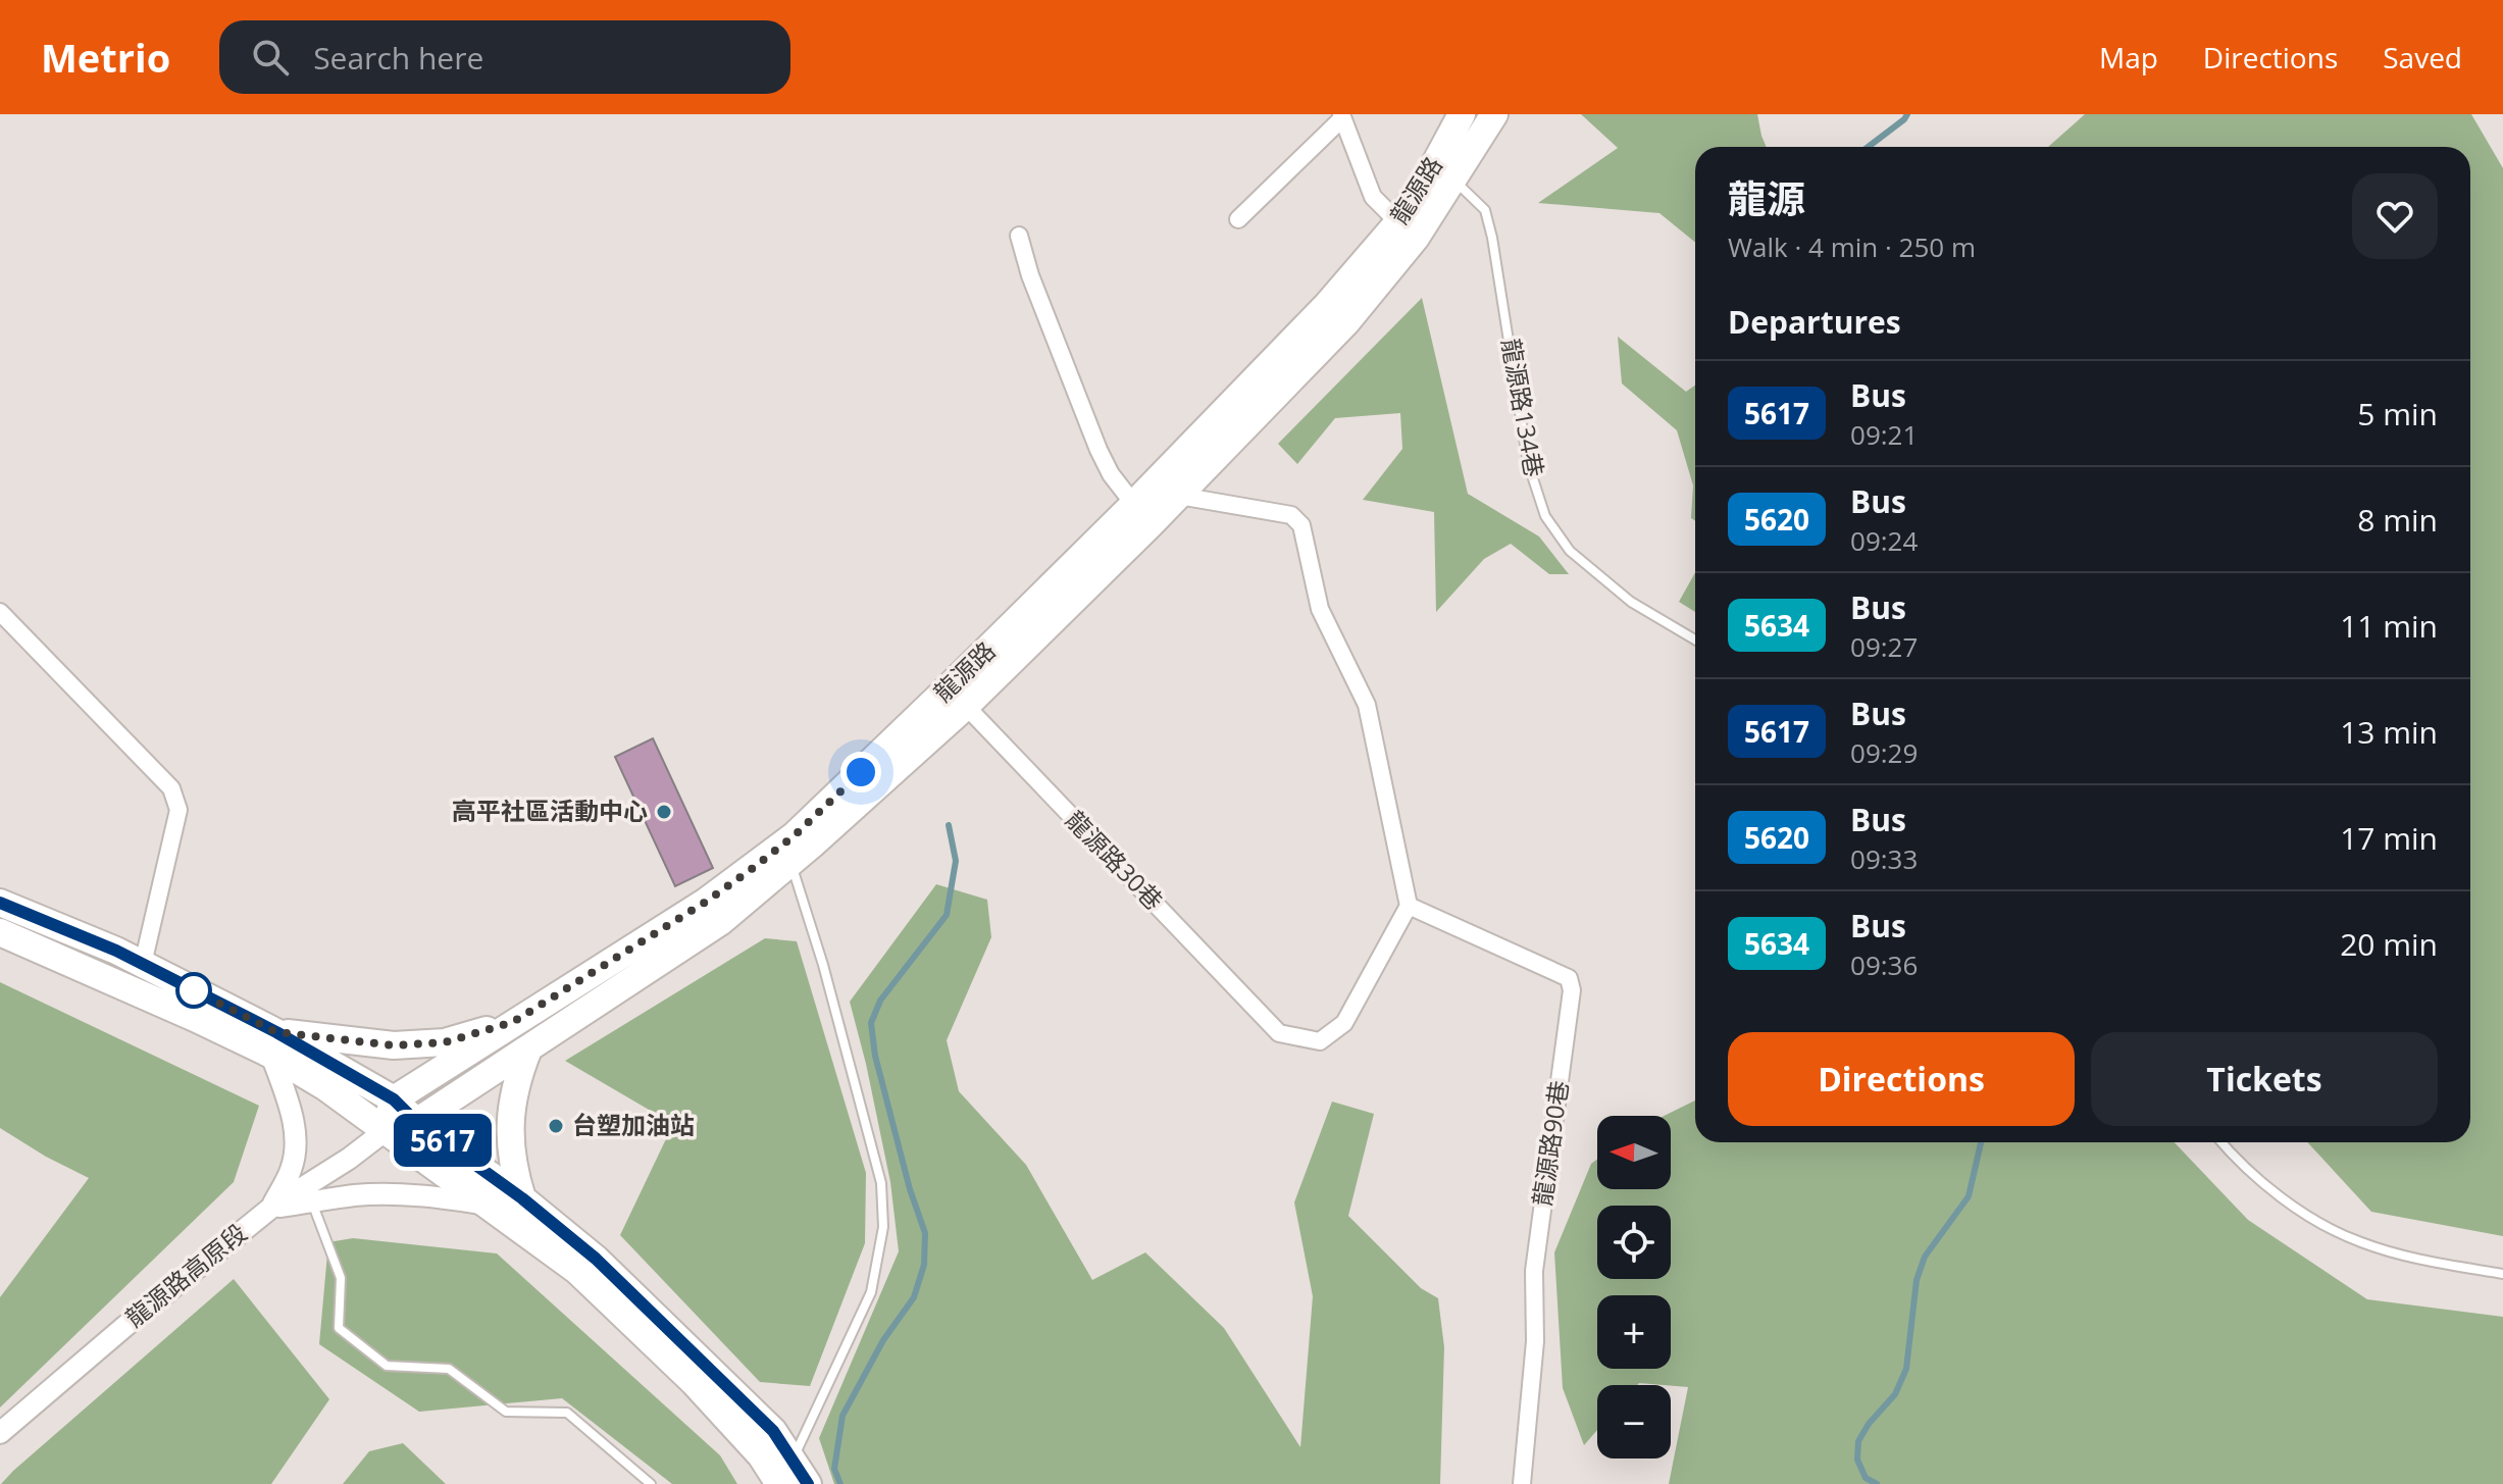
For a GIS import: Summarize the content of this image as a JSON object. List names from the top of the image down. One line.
{"streets":{"main road":["龍源路"],"street":["龍源路30巷","龍源路90巷","龍源路高原段"],"lane":["龍源路134巷"]},"crossings":[["龍源路","龍源路134巷"],["龍源路","龍源路30巷"],["龍源路30巷","龍源路90巷"]],"places":["高平社區活動中心","台塑加油站"],"lines":["bus line 5617"],"north":"left","page":{"header":"Metrio","search":"Search here","nav":["Map","Directions","Saved"],"on_map":"5617","heading":[["龍源","Walk · 4 min · 250 m"],"Departures"],"list":[{"mark":"5617","name":"Bus","note":"09:21","value":"5 min"},{"mark":"5620","name":"Bus","note":"09:24","value":"8 min"},{"mark":"5634","name":"Bus","note":"09:27","value":"11 min"},{"mark":"5617","name":"Bus","note":"09:29","value":"13 min"},{"mark":"5620","name":"Bus","note":"09:33","value":"17 min"},{"mark":"5634","name":"Bus","note":"09:36","value":"20 min"}],"buttons":["Directions","Tickets"],"map_buttons":["+","−"]}}
